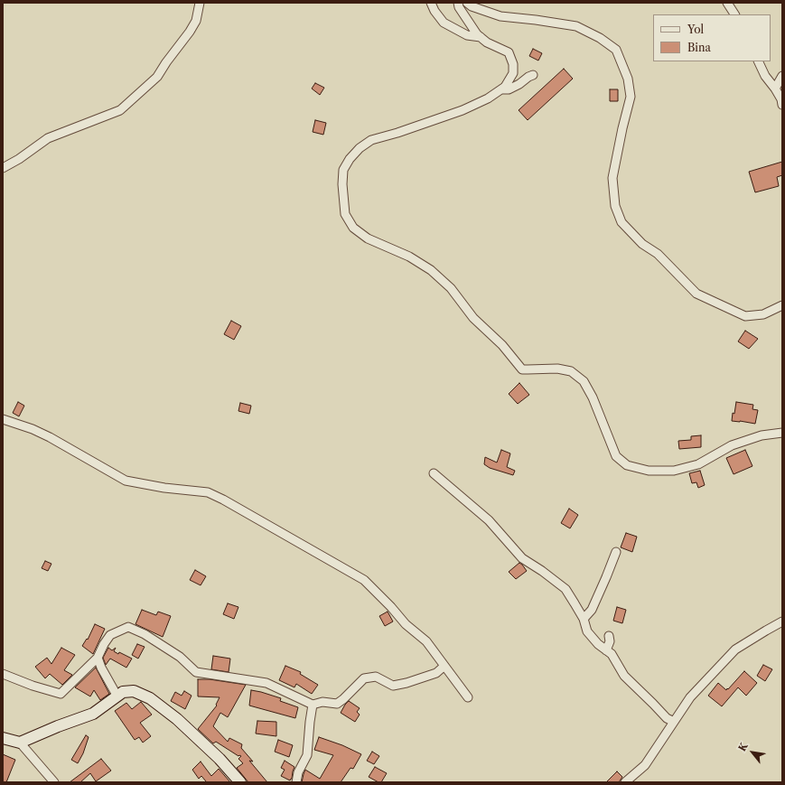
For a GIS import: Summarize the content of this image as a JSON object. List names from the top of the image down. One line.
{"legend":["Yol","Bina"],"north":"top left"}
